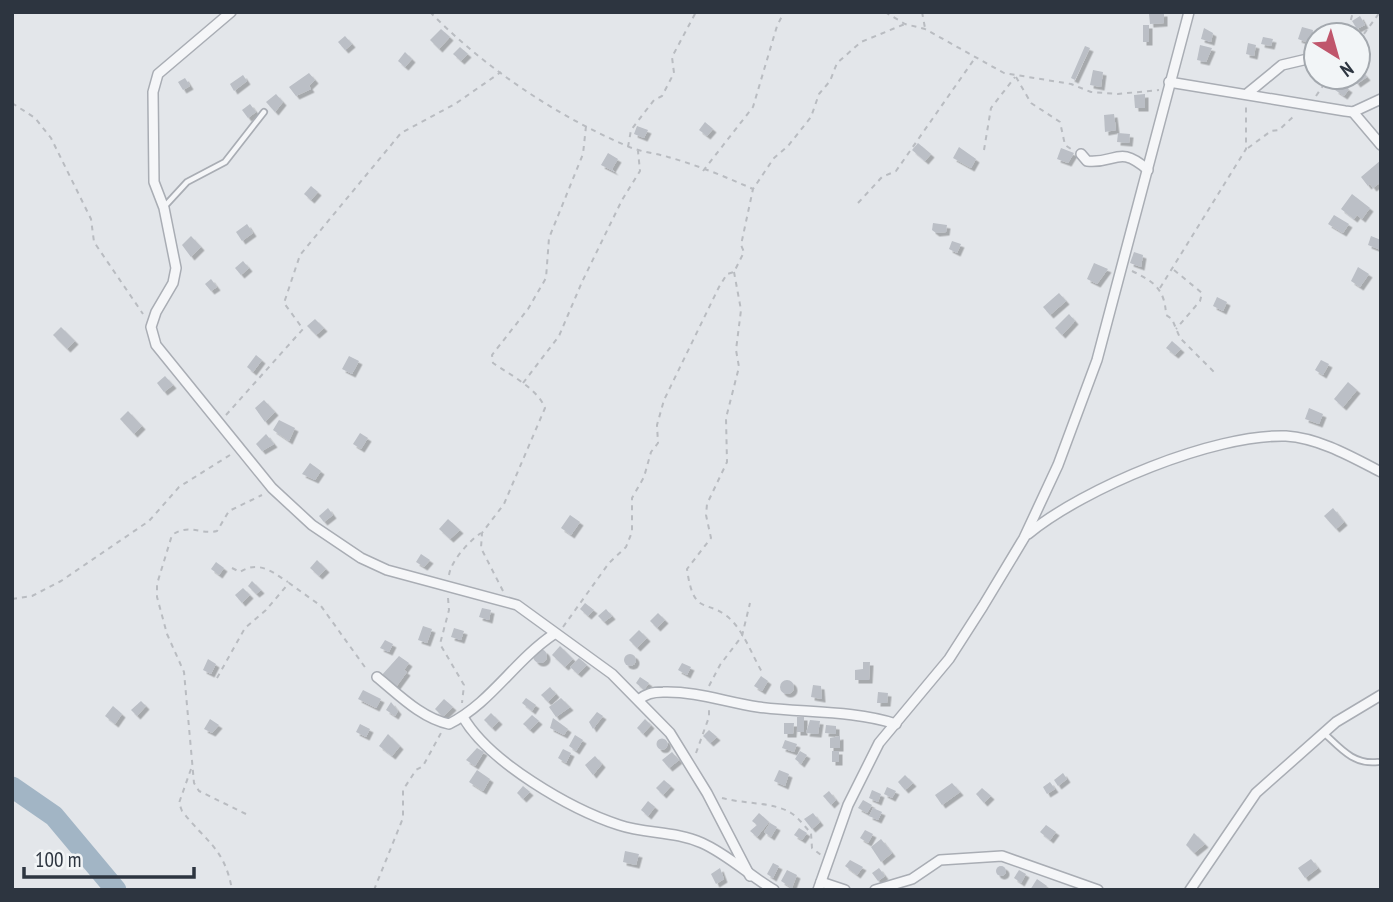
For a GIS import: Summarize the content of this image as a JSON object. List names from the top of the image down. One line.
{"scale_bar":"100 m","north":"bottom right"}
